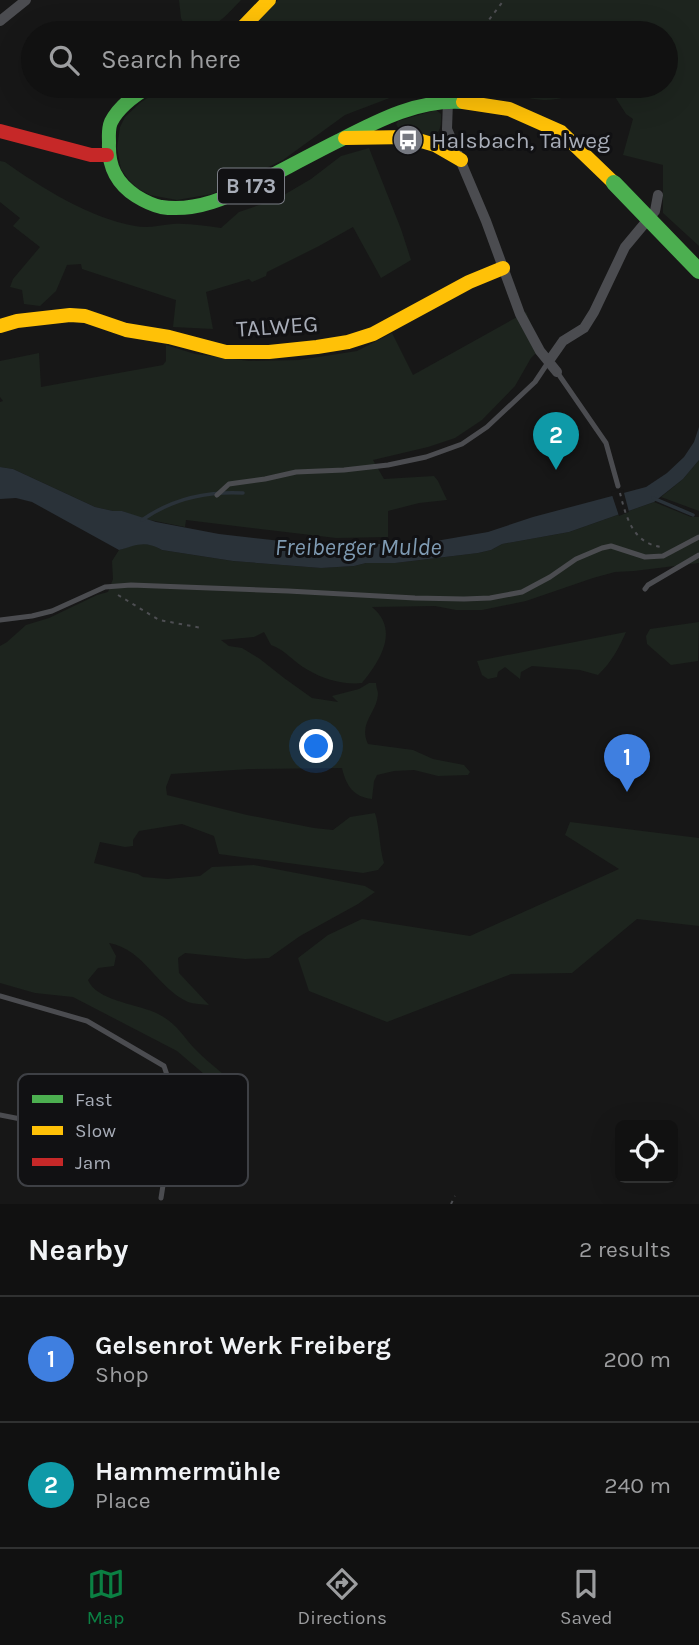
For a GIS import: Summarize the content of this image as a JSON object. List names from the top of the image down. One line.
{"streets":{"main road":["B 173","TALWEG"]},"water":["Freiberger Mulde"],"places":{"bus stop":["Halsbach, Talweg"]},"legend":["Fast","Slow","Jam"],"page":{"search":"Search here","pins":["2","1"],"heading":["Nearby","2 results"],"list":[{"mark":"1","name":"Gelsenrot Werk Freiberg","note":"Shop","value":"200 m"},{"mark":"2","name":"Hammermühle","note":"Place","value":"240 m"}],"nav":["Map","Directions","Saved"]}}
